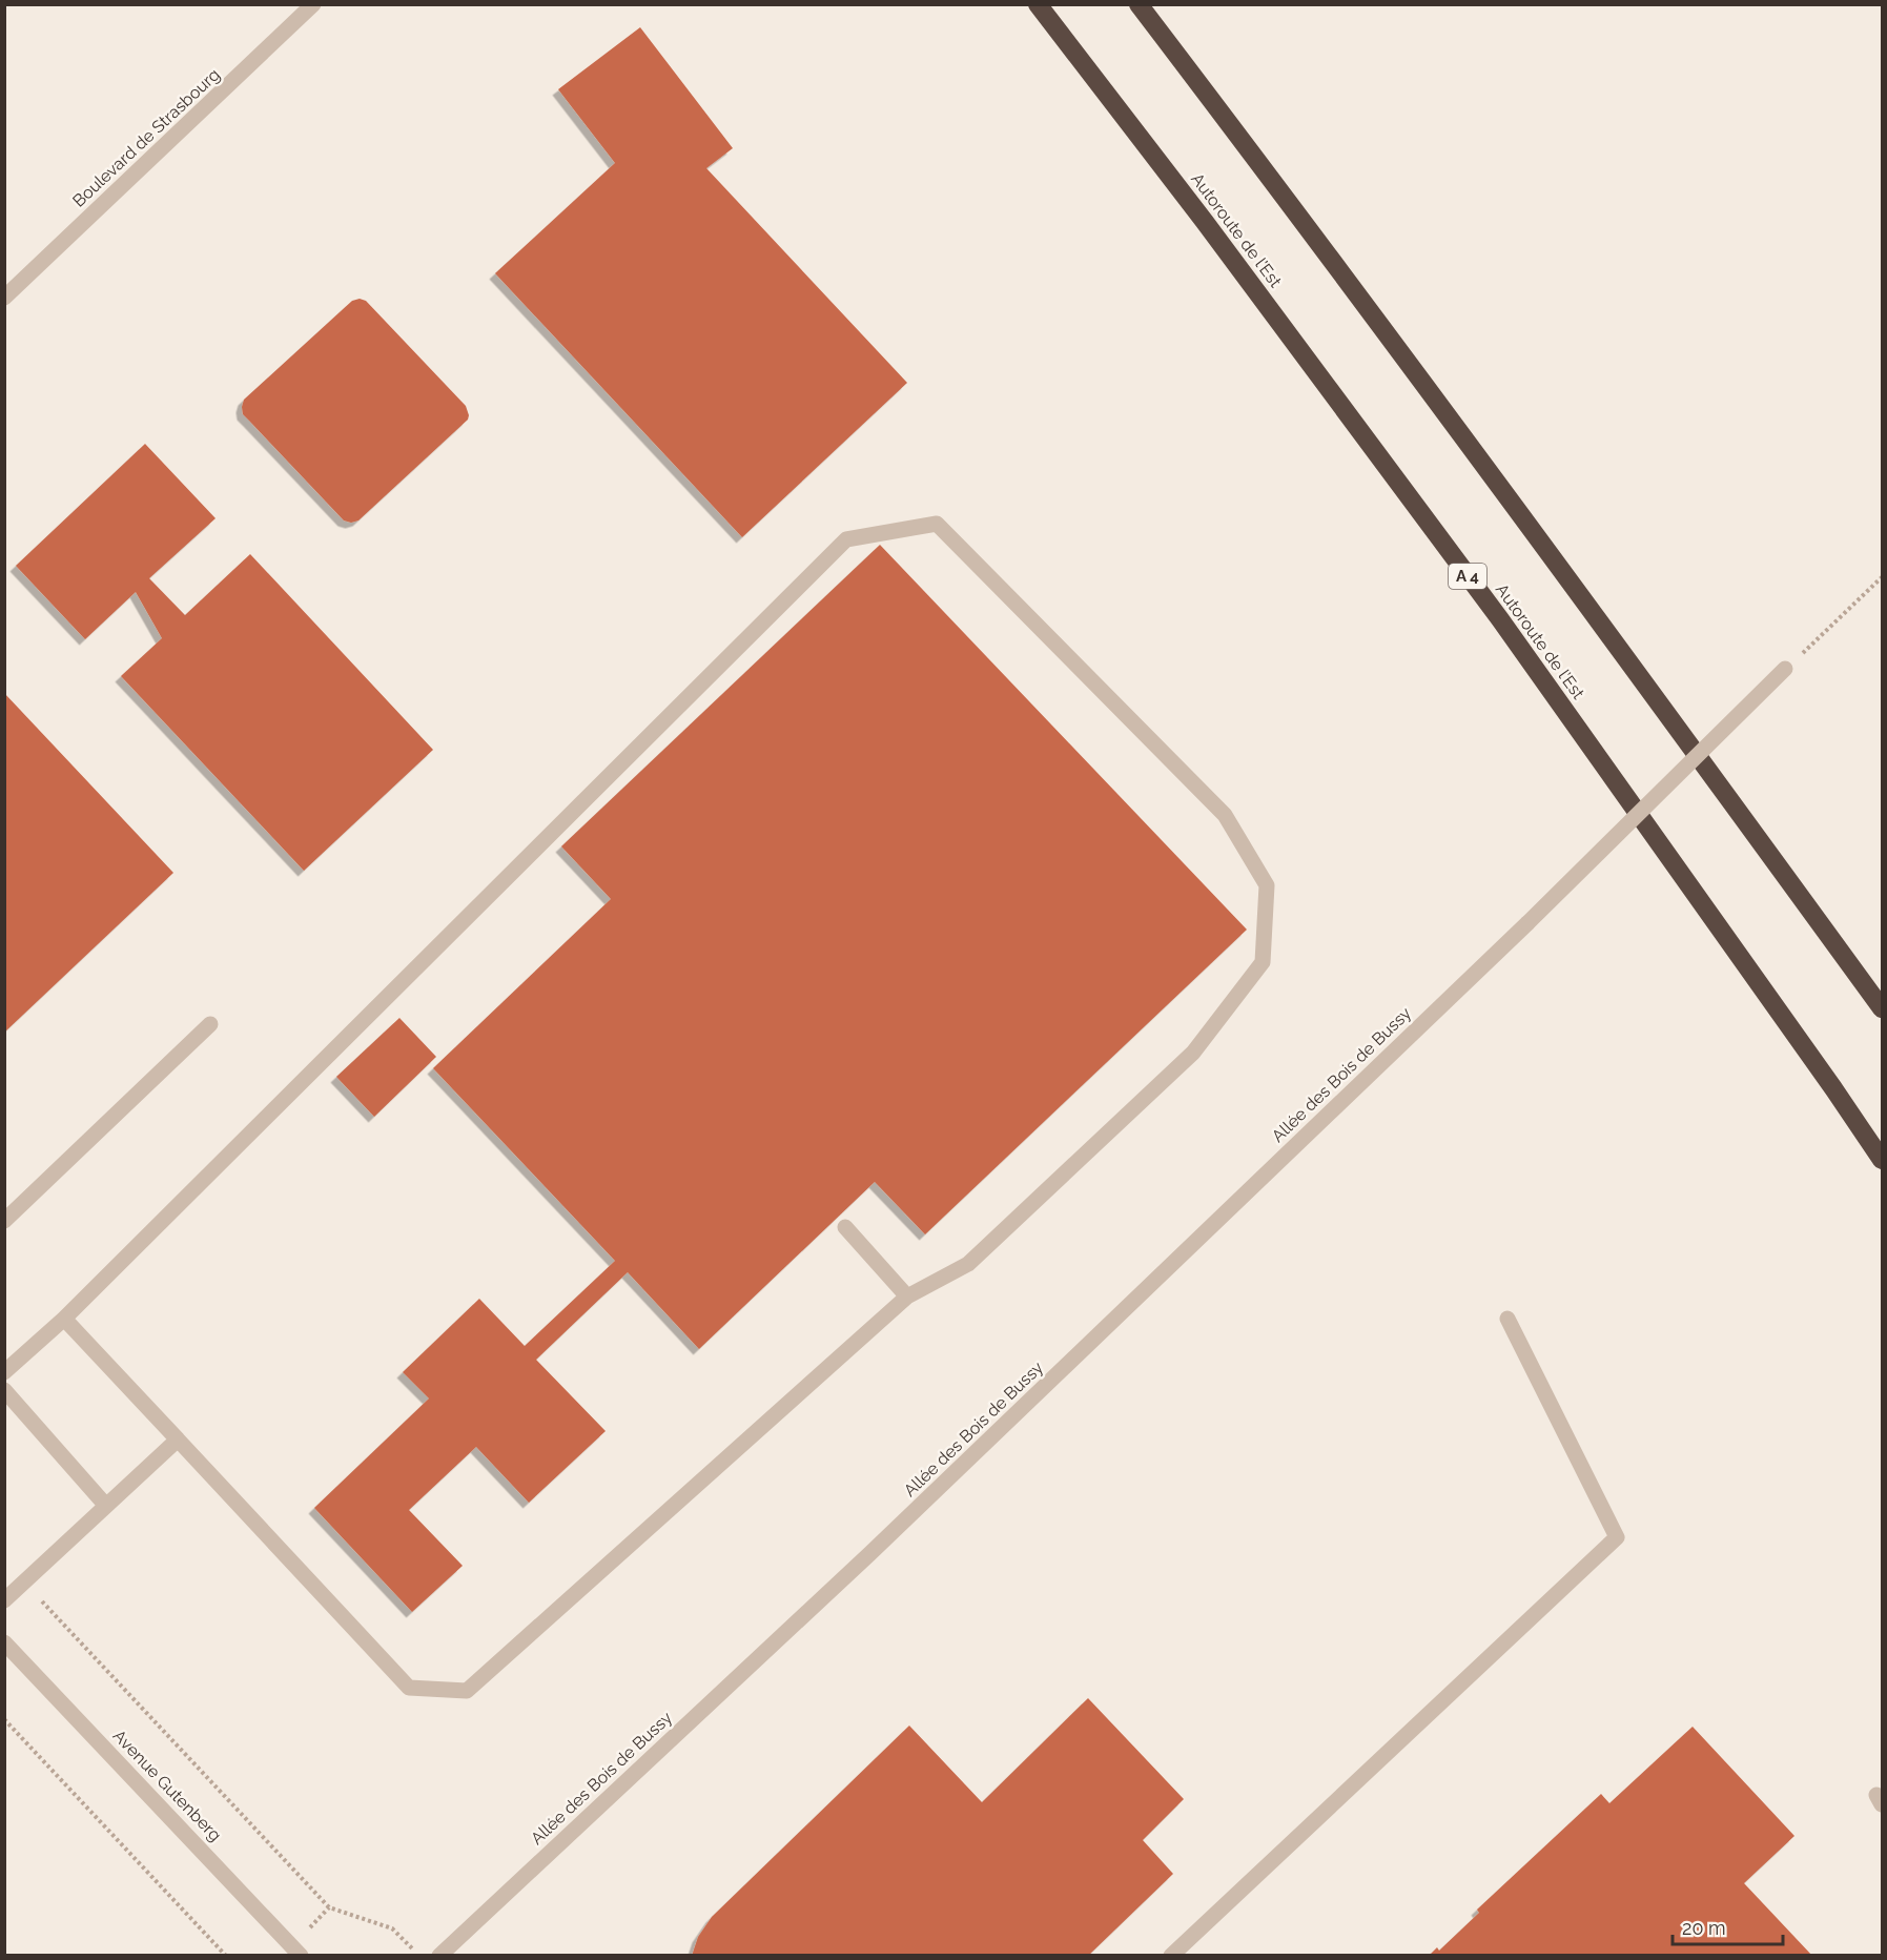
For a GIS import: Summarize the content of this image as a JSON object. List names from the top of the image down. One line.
{"streets":{"highway":["Autoroute de l’Est","A 4"],"street":["Boulevard de Strasbourg","Allée des Bois de Bussy","Avenue Gutenberg"]},"scale_bar":"20 m"}
